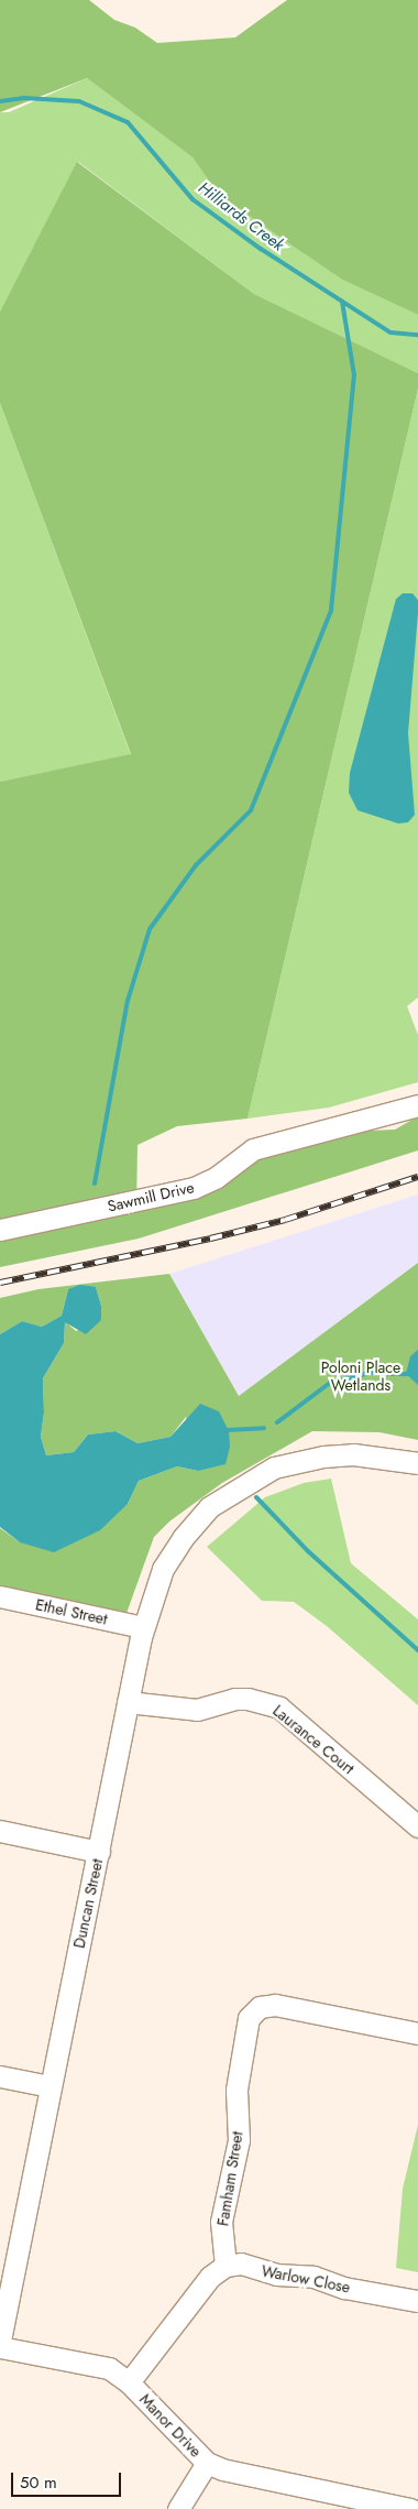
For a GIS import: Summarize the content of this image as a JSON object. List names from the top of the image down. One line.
{"streets":{"street":["Sawmill Drive","Ethel Street","Laurance Court","Duncan Street","Famham Street","Warlow Close","Manor Drive"]},"crossings":[["Ethel Street","Duncan Street"],["Laurance Court","Duncan Street"],["Famham Street","Warlow Close"]],"water":["Hilliards Creek"],"parks":["Poloni Place Wetlands"],"scale_bar":"50 m"}
